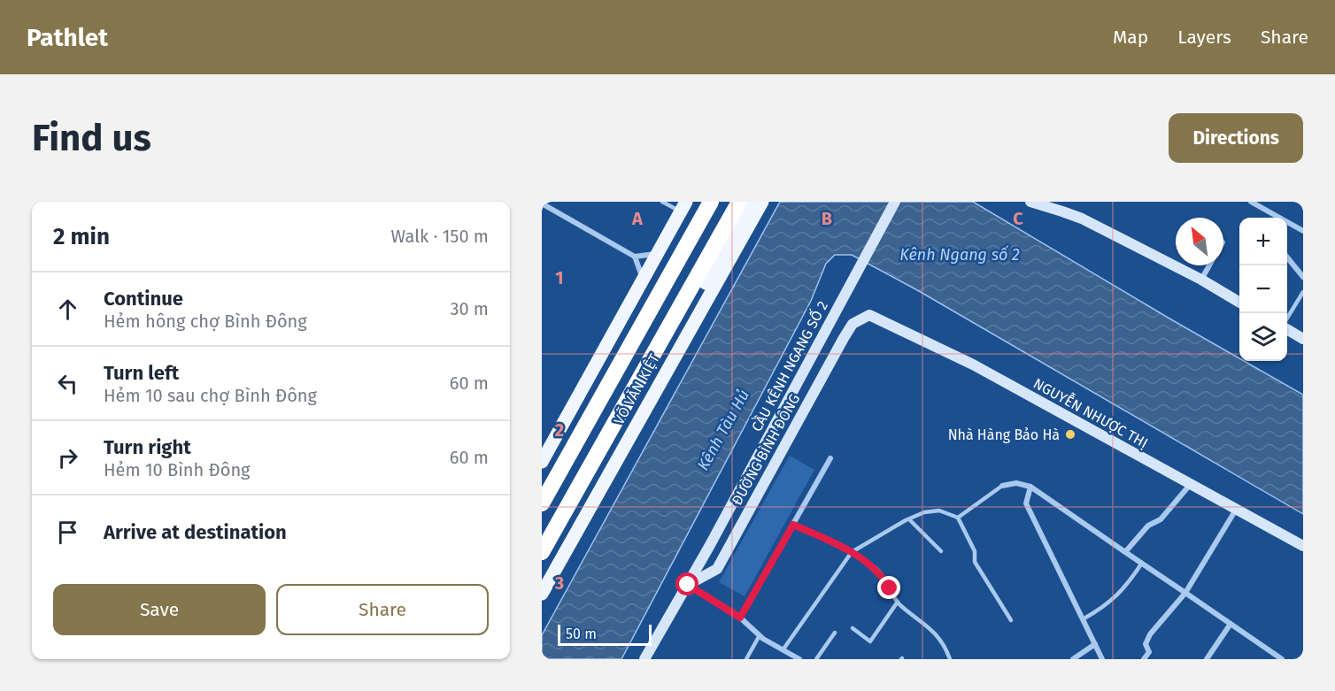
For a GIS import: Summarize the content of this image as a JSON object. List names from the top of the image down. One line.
{"streets":{"highway":["VÕ VĂN KIỆT"],"street":["CẦU KÊNH NGANG SỐ 2","NGUYỄN NHƯỢC THỊ","ĐƯỜNG BÌNH ĐÔNG"]},"crossings":[["CẦU KÊNH NGANG SỐ 2","ĐƯỜNG BÌNH ĐÔNG"],["NGUYỄN NHƯỢC THỊ","ĐƯỜNG BÌNH ĐÔNG"]],"water":["Kênh Ngang số 2","Kênh Tàu Hủ"],"places":["Nhà Hàng Bảo Hà"],"scale_bar":"50 m","north":"top left","page":{"header":"Pathlet","nav":["Map","Layers","Share"],"buttons":["Directions",["Save","Share"]],"title":"Find us","heading":["2 min","Walk · 150 m"],"map_buttons":["+","−"],"list":[["Continue","Hẻm hông chợ Bình Đông","30 m"],["Turn left","Hẻm 10 sau chợ Bình Đông","60 m"],["Turn right","Hẻm 10 Bình Đông","60 m"],"Arrive at destination"],"scale":"50 m"},"grid":{"columns":["A","B","C"],"rows":["1","2","3"]}}
